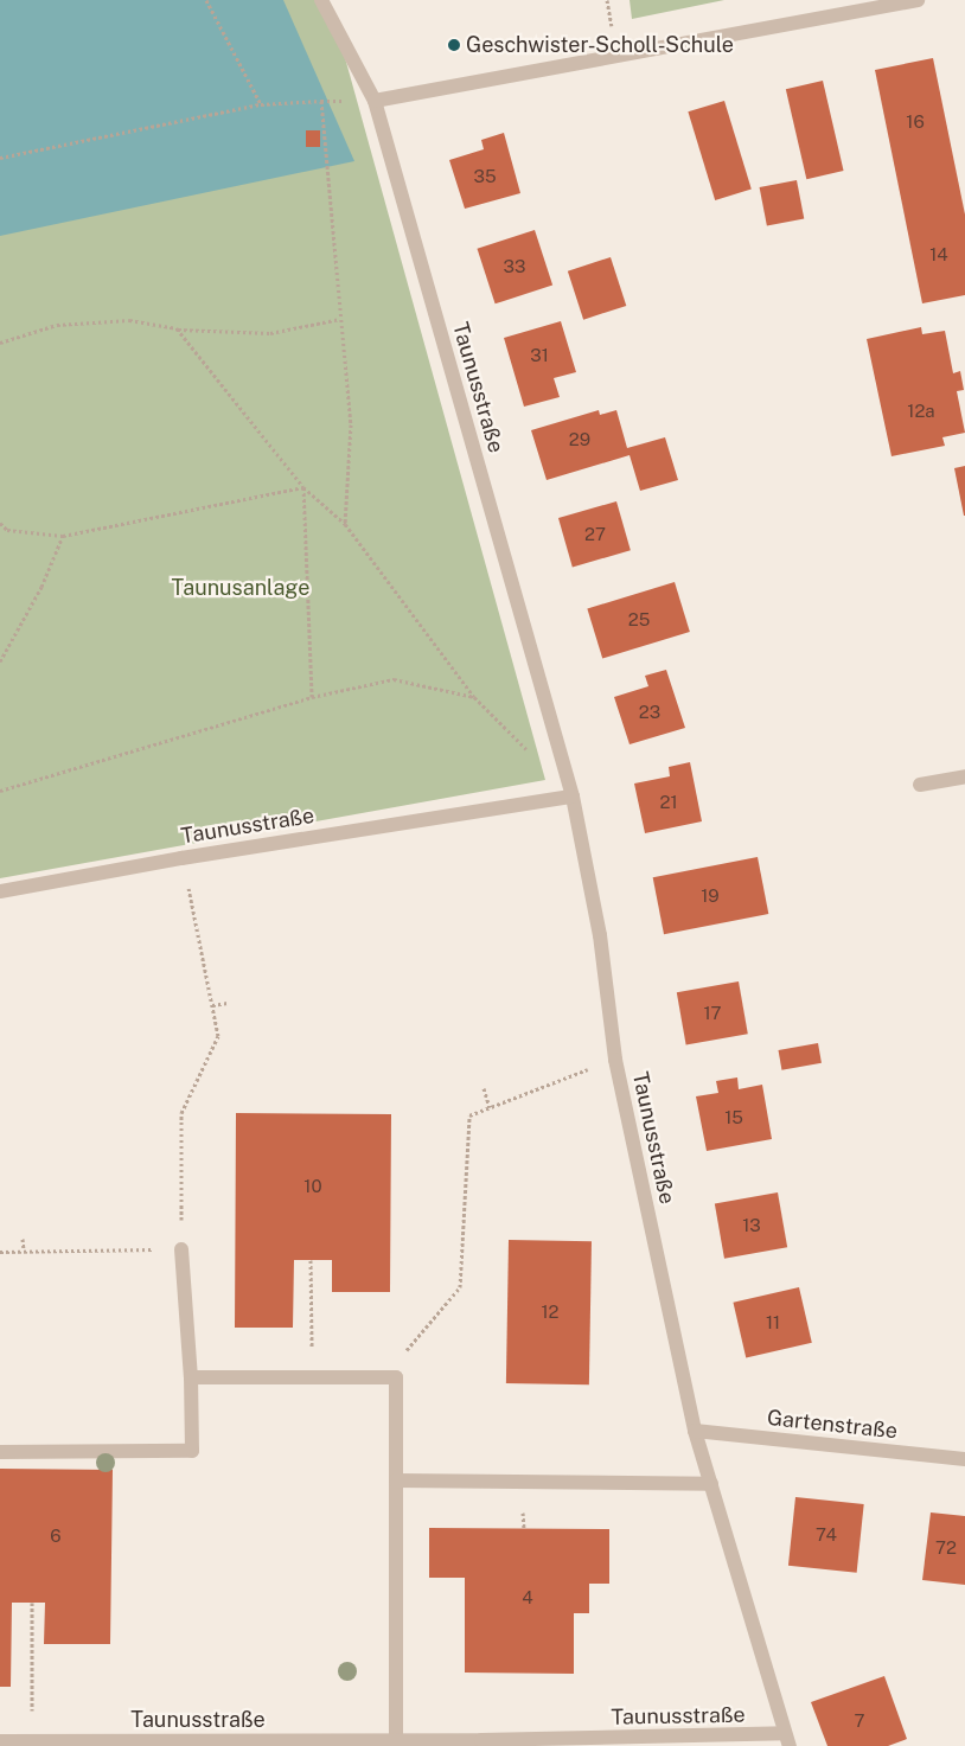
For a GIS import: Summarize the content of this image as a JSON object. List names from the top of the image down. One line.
{"streets":{"street":["Taunusstraße","Gartenstraße"]},"crossings":[["Taunusstraße","Gartenstraße"]],"parks":["Taunusanlage"],"places":["Geschwister-Scholl-Schule"],"house_numbers":["16","35","14","33","31","12a","29","27","25","23","21","19","17","15","10","13","12","11","74","6","72","4","7"]}
